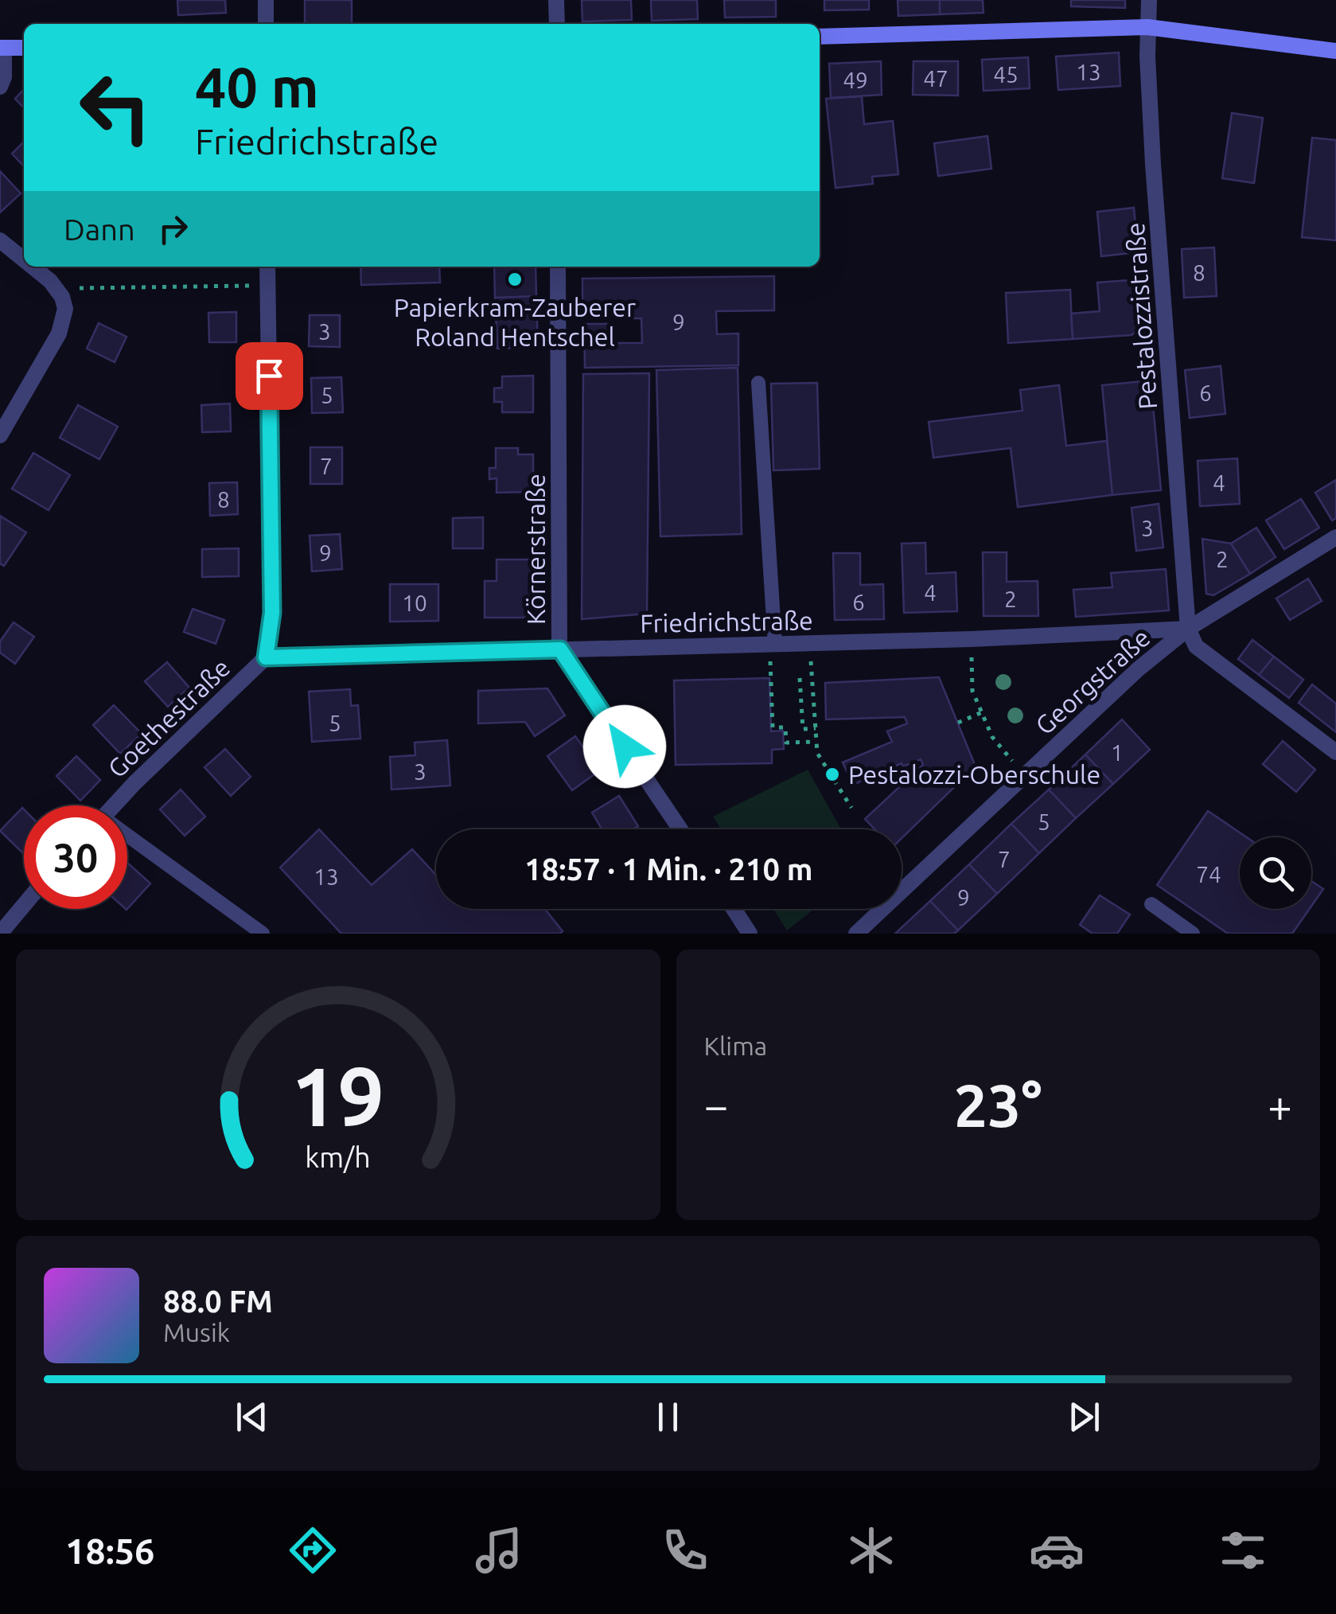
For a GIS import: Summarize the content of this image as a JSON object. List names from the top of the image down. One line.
{"streets":{"street":["Pestalozzistraße","Körnerstraße","Friedrichstraße","Georgstraße","Goethestraße"]},"crossings":[["Pestalozzistraße","Friedrichstraße"],["Pestalozzistraße","Georgstraße"],["Körnerstraße","Friedrichstraße"],["Friedrichstraße","Georgstraße"],["Friedrichstraße","Goethestraße"]],"places":["Papierkram-Zauberer Roland Hentschel","Pestalozzi-Oberschule"],"house_numbers":["13","45","47","49","8","9","3","6","5","7","4","8","3","9","2","4","2","6","10","5","1","3","5","7","74","13","9"],"page":{"turn":["40 m","Friedrichstraße"],"then":"Dann","limit":"30","trip":"18:57 · 1 Min. · 210 m","tile":"Klima","heat":["−","23°","+"],"song":["88.0 FM","Musik"],"tabs":"18:56","gauge":["19","km/h"]}}
